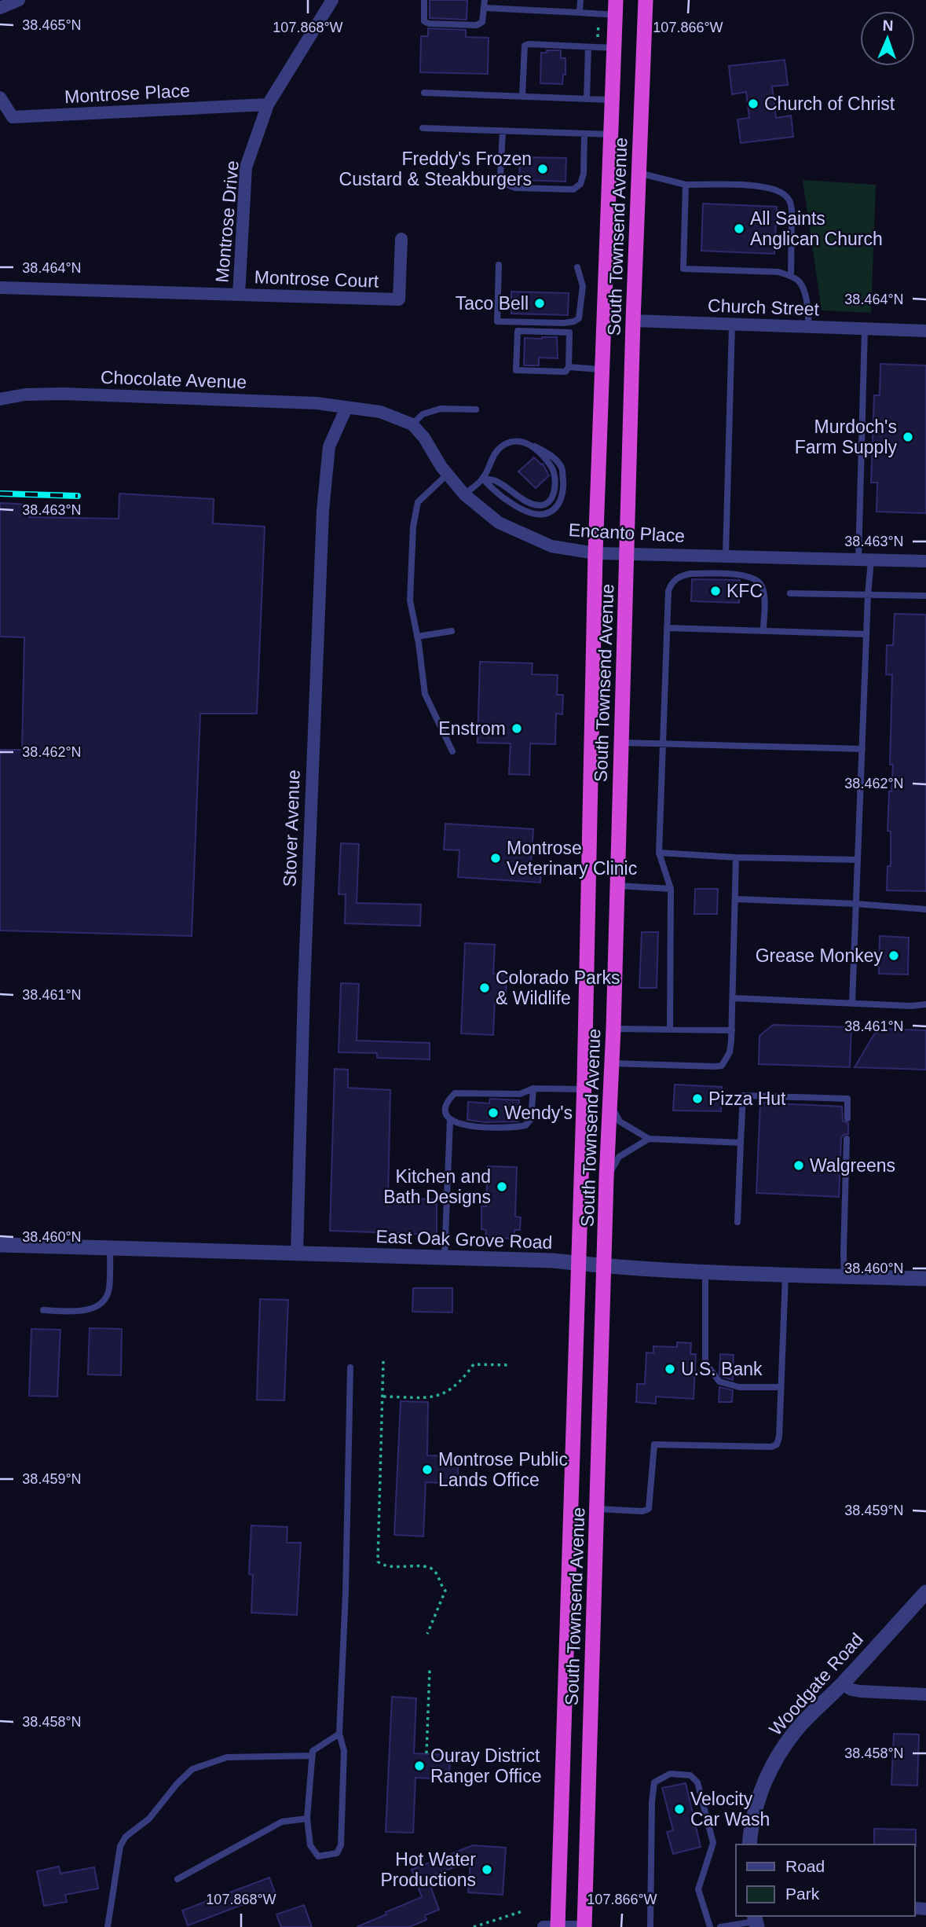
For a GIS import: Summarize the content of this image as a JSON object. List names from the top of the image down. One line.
{"streets":{"highway":["South Townsend Avenue"],"street":["Montrose Place","Montrose Drive","Montrose Court","Church Street","Chocolate Avenue","Encanto Place","Stover Avenue","East Oak Grove Road","Woodgate Road"]},"crossings":[["Montrose Place","Montrose Drive"],["Montrose Drive","Montrose Court"],["South Townsend Avenue","Church Street"],["South Townsend Avenue","Encanto Place"],["South Townsend Avenue","East Oak Grove Road"],["Chocolate Avenue","Stover Avenue"],["Stover Avenue","East Oak Grove Road"]],"places":["Church of Christ","Freddy's Frozen Custard & Steakburgers","All Saints Anglican Church","Taco Bell","Murdoch's Farm Supply","KFC","Enstrom","Montrose Veterinary Clinic","Grease Monkey","Colorado Parks & Wildlife","Pizza Hut","Wendy's","Walgreens","Kitchen and Bath Designs","U.S. Bank","Montrose Public Lands Office","Ouray District Ranger Office","Velocity Car Wash","Hot Water Productions"],"legend":["Road","Park"],"north":"top","coordinates":["38.465°N","107.868°W","107.866°W","38.464°N","38.463°N","38.462°N","38.461°N","38.460°N","38.459°N","38.458°N"]}
